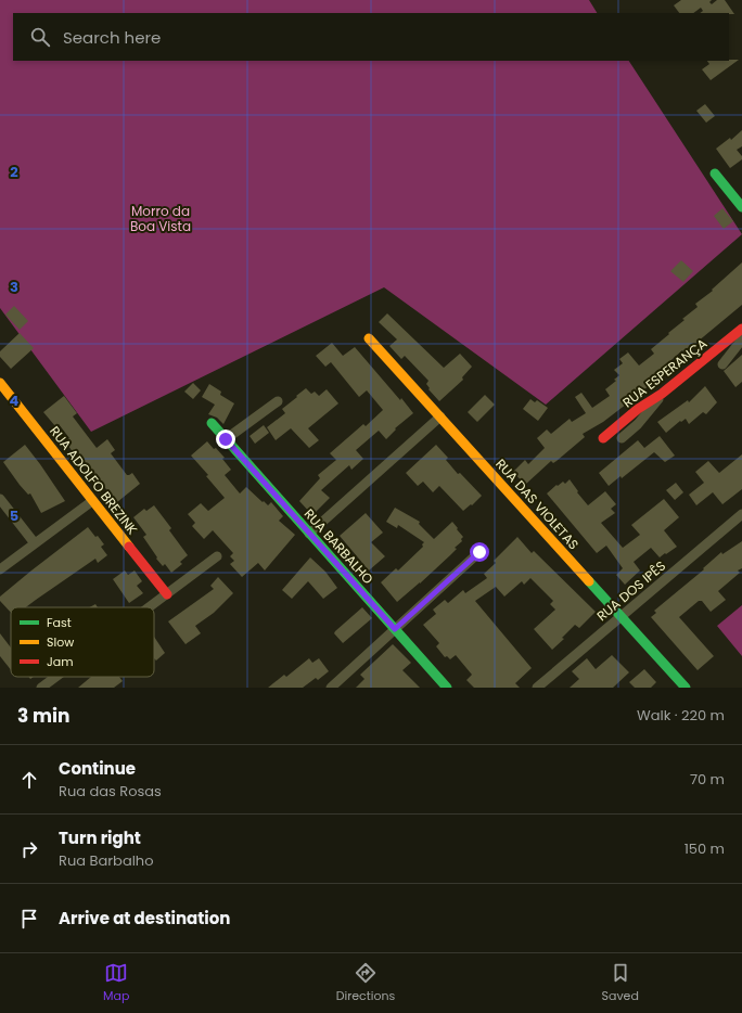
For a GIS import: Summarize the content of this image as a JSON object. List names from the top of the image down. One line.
{"streets":{"street":["RUA ESPERANÇA","RUA ADOLFO BREZINK","RUA DAS VIOLETAS","RUA BARBALHO","RUA DOS IPÊS"]},"crossings":[["RUA DAS VIOLETAS","RUA DOS IPÊS"]],"parks":["Morro da Boa Vista"],"legend":["Fast","Slow","Jam"],"page":{"search":"Search here","heading":["3 min","Walk · 220 m"],"list":[["Continue","Rua das Rosas","70 m"],["Turn right","Rua Barbalho","150 m"],"Arrive at destination"],"nav":["Map","Directions","Saved"]},"grid":{"rows":["2","3","4","5"]}}
